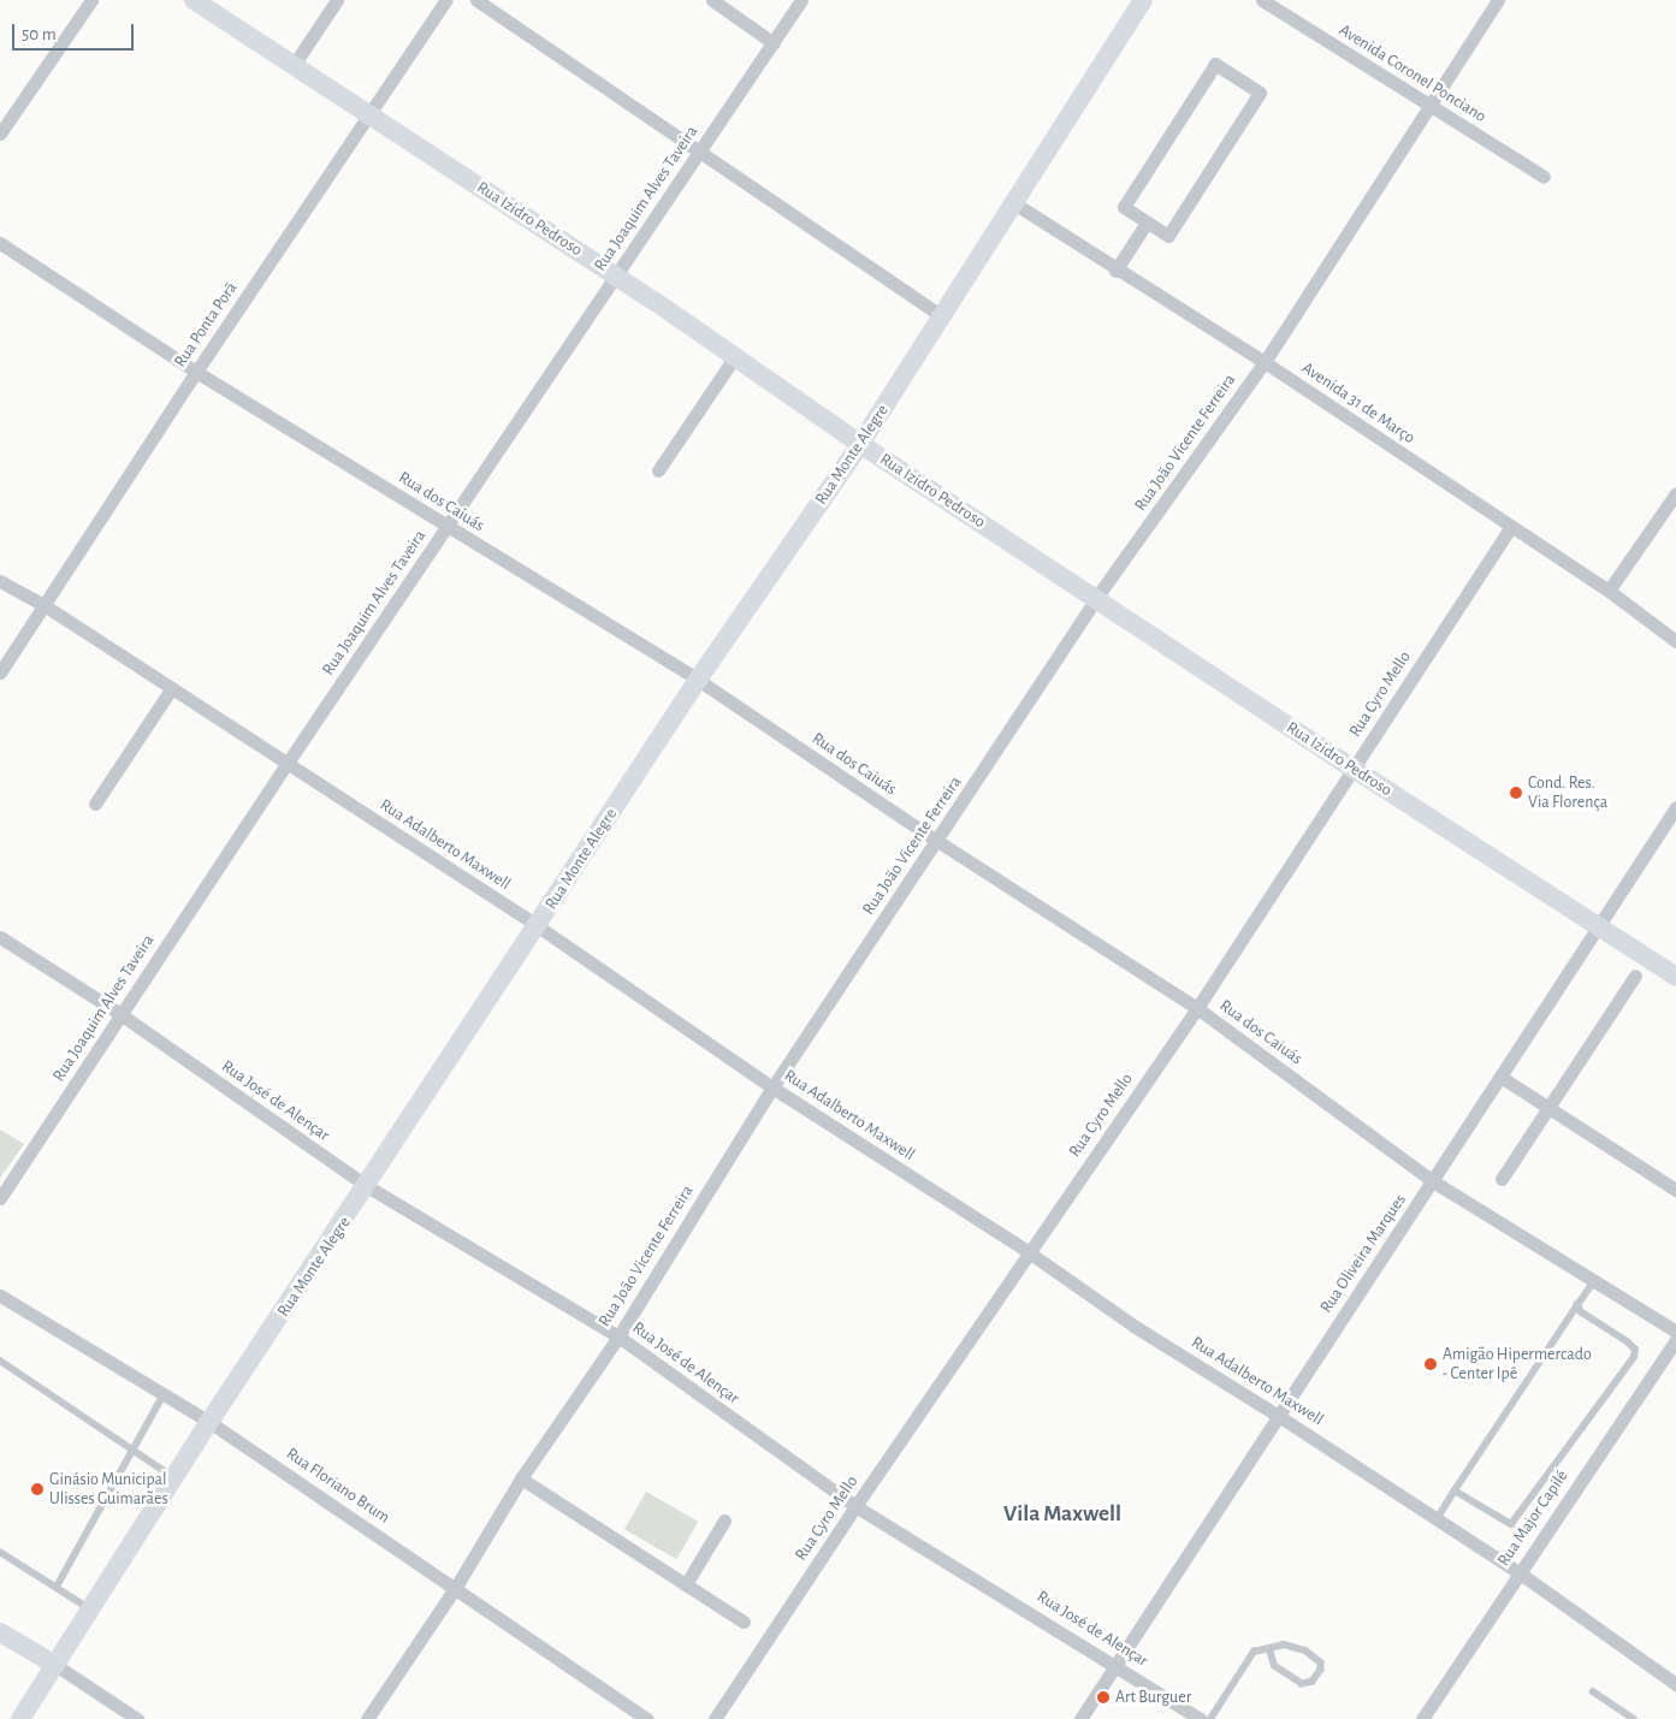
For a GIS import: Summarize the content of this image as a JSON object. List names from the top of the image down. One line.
{"streets":{"street":["Avenida Coronel Ponciano","Rua Joaquim Alves Taveira","Rua Izidro Pedroso","Rua Ponta Porã","Avenida 31 de Março","Rua João Vicente Ferreira","Rua Monte Alegre","Rua dos Caiuás","Rua Cyro Mello","Rua Adalberto Maxwell","Rua José de Alençar","Rua Oliveira Marques","Rua Floriano Brum","Rua Major Capilé"]},"crossings":[["Avenida Coronel Ponciano","Rua João Vicente Ferreira"],["Rua Joaquim Alves Taveira","Rua Izidro Pedroso"],["Rua Joaquim Alves Taveira","Rua dos Caiuás"],["Rua Joaquim Alves Taveira","Rua Adalberto Maxwell"],["Rua Joaquim Alves Taveira","Rua José de Alençar"],["Rua Izidro Pedroso","Rua Ponta Porã"],["Rua Izidro Pedroso","Rua João Vicente Ferreira"],["Rua Izidro Pedroso","Rua Monte Alegre"],["Rua Izidro Pedroso","Rua Cyro Mello"],["Rua Izidro Pedroso","Rua Oliveira Marques"],["Rua Ponta Porã","Rua dos Caiuás"],["Rua Ponta Porã","Rua Adalberto Maxwell"],["Avenida 31 de Março","Rua João Vicente Ferreira"],["Avenida 31 de Março","Rua Monte Alegre"],["Avenida 31 de Março","Rua Cyro Mello"],["Rua João Vicente Ferreira","Rua dos Caiuás"],["Rua João Vicente Ferreira","Rua Adalberto Maxwell"],["Rua João Vicente Ferreira","Rua José de Alençar"],["Rua João Vicente Ferreira","Rua Floriano Brum"],["Rua Monte Alegre","Rua dos Caiuás"],["Rua Monte Alegre","Rua Adalberto Maxwell"],["Rua Monte Alegre","Rua José de Alençar"],["Rua Monte Alegre","Rua Floriano Brum"],["Rua dos Caiuás","Rua Cyro Mello"],["Rua dos Caiuás","Rua Oliveira Marques"],["Rua Cyro Mello","Rua Adalberto Maxwell"],["Rua Cyro Mello","Rua José de Alençar"],["Rua Adalberto Maxwell","Rua Oliveira Marques"],["Rua Adalberto Maxwell","Rua Major Capilé"],["Rua José de Alençar","Rua Oliveira Marques"]],"districts":["Vila Maxwell"],"places":["Cond. Res. Via Florença","Amigão Hipermercado - Center Ipê","Ginásio Municipal Ulisses Guimarães","Art Burguer"],"scale_bar":"50 m"}
